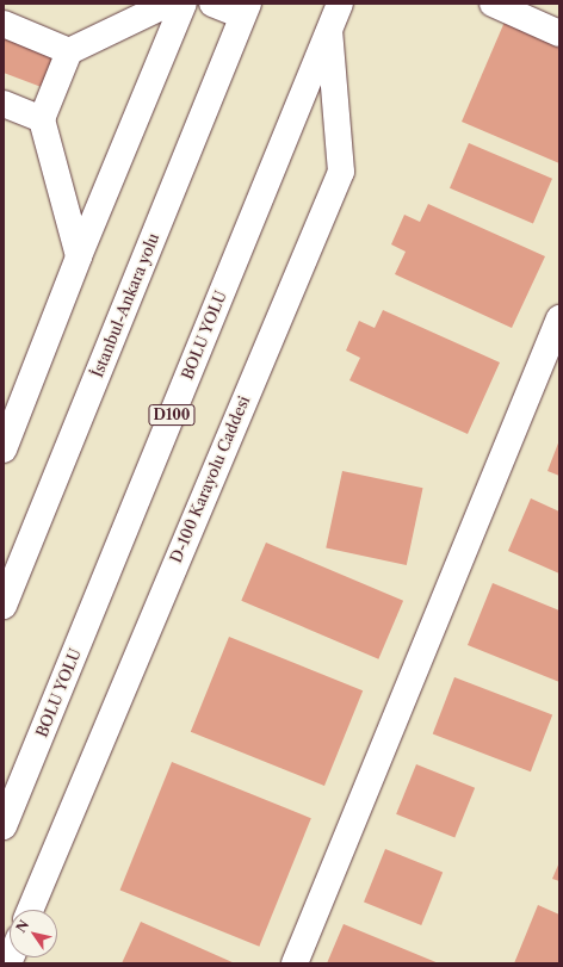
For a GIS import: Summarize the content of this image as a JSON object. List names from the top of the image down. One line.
{"streets":{"main road":["İstanbul-Ankara yolu","BOLU YOLU","D100","D-100 Karayolu Caddesi"]},"crossings":[["BOLU YOLU","D-100 Karayolu Caddesi"]],"north":"top left"}
